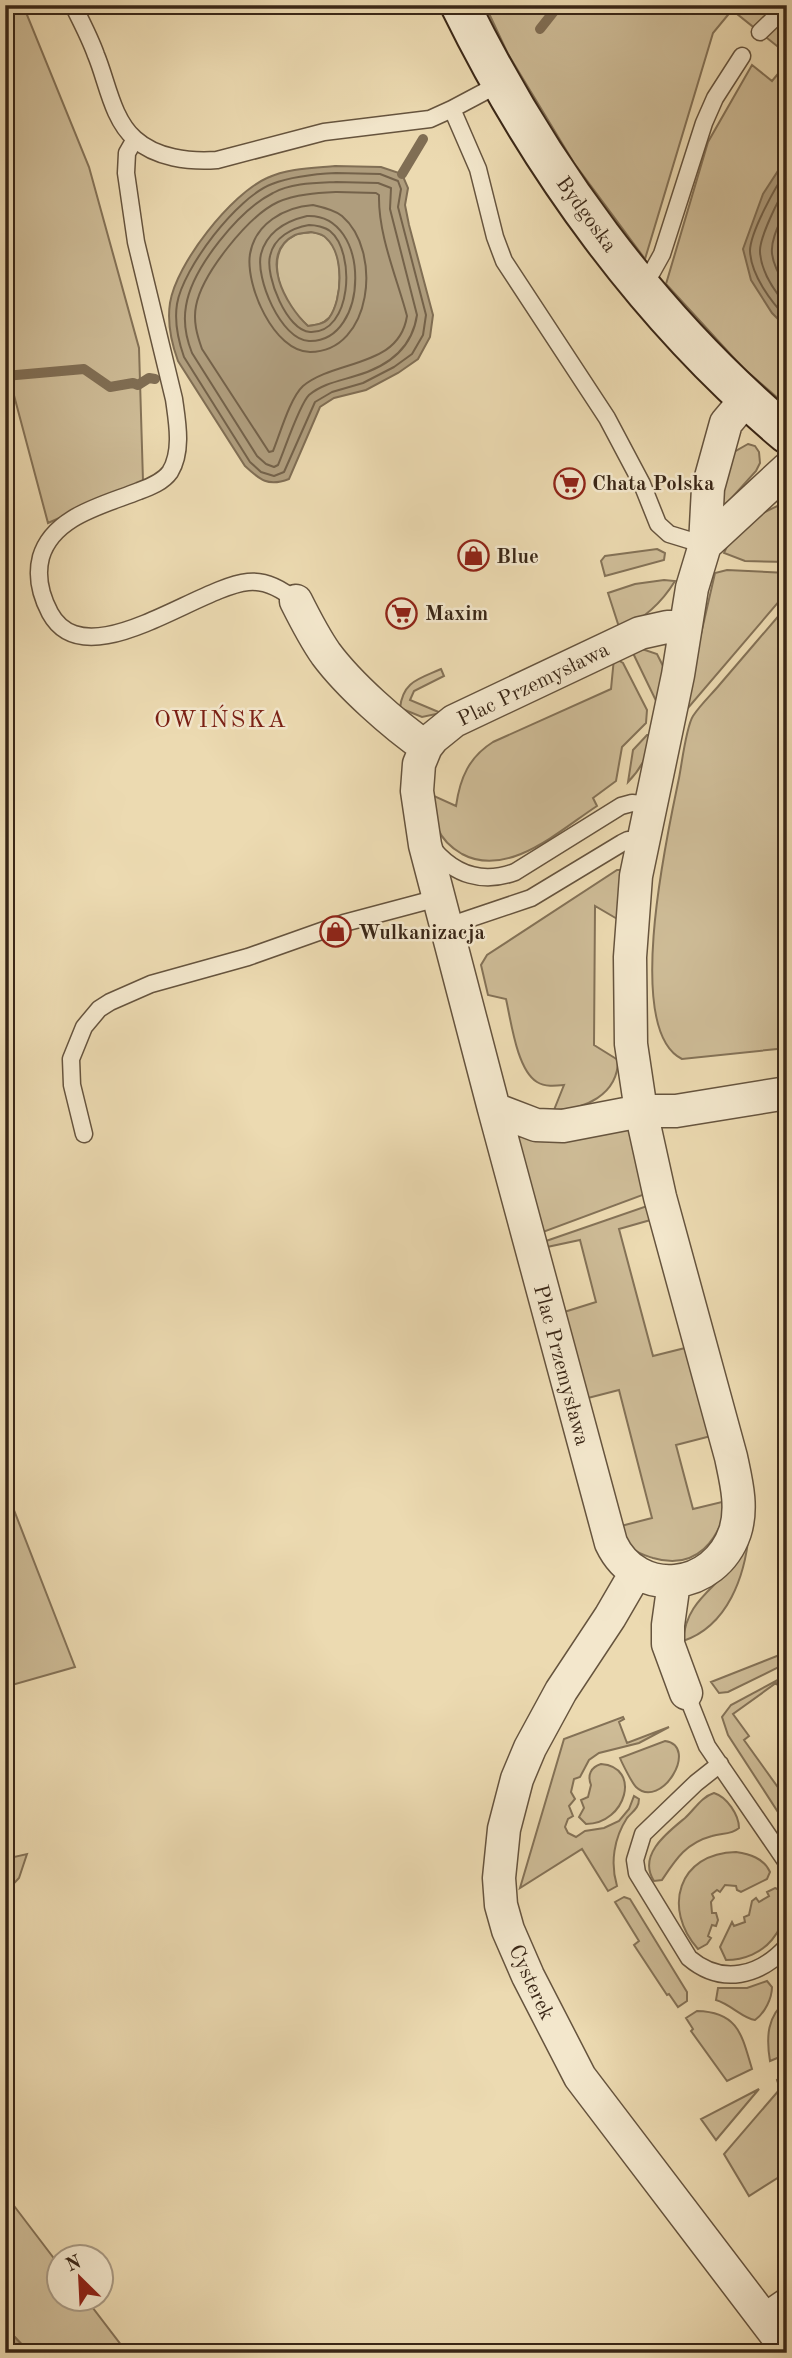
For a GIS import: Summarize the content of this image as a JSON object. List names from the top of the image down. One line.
{"streets":{"main road":["Bydgoska"],"street":["Plac Przemysława","Cysterek"]},"crossings":[["Plac Przemysława","Cysterek"]],"districts":["OWIŃSKA"],"places":{"supermarket":["Chata Polska","Maxim"],"shop":["Blue","Wulkanizacja"]},"north":"top left"}
